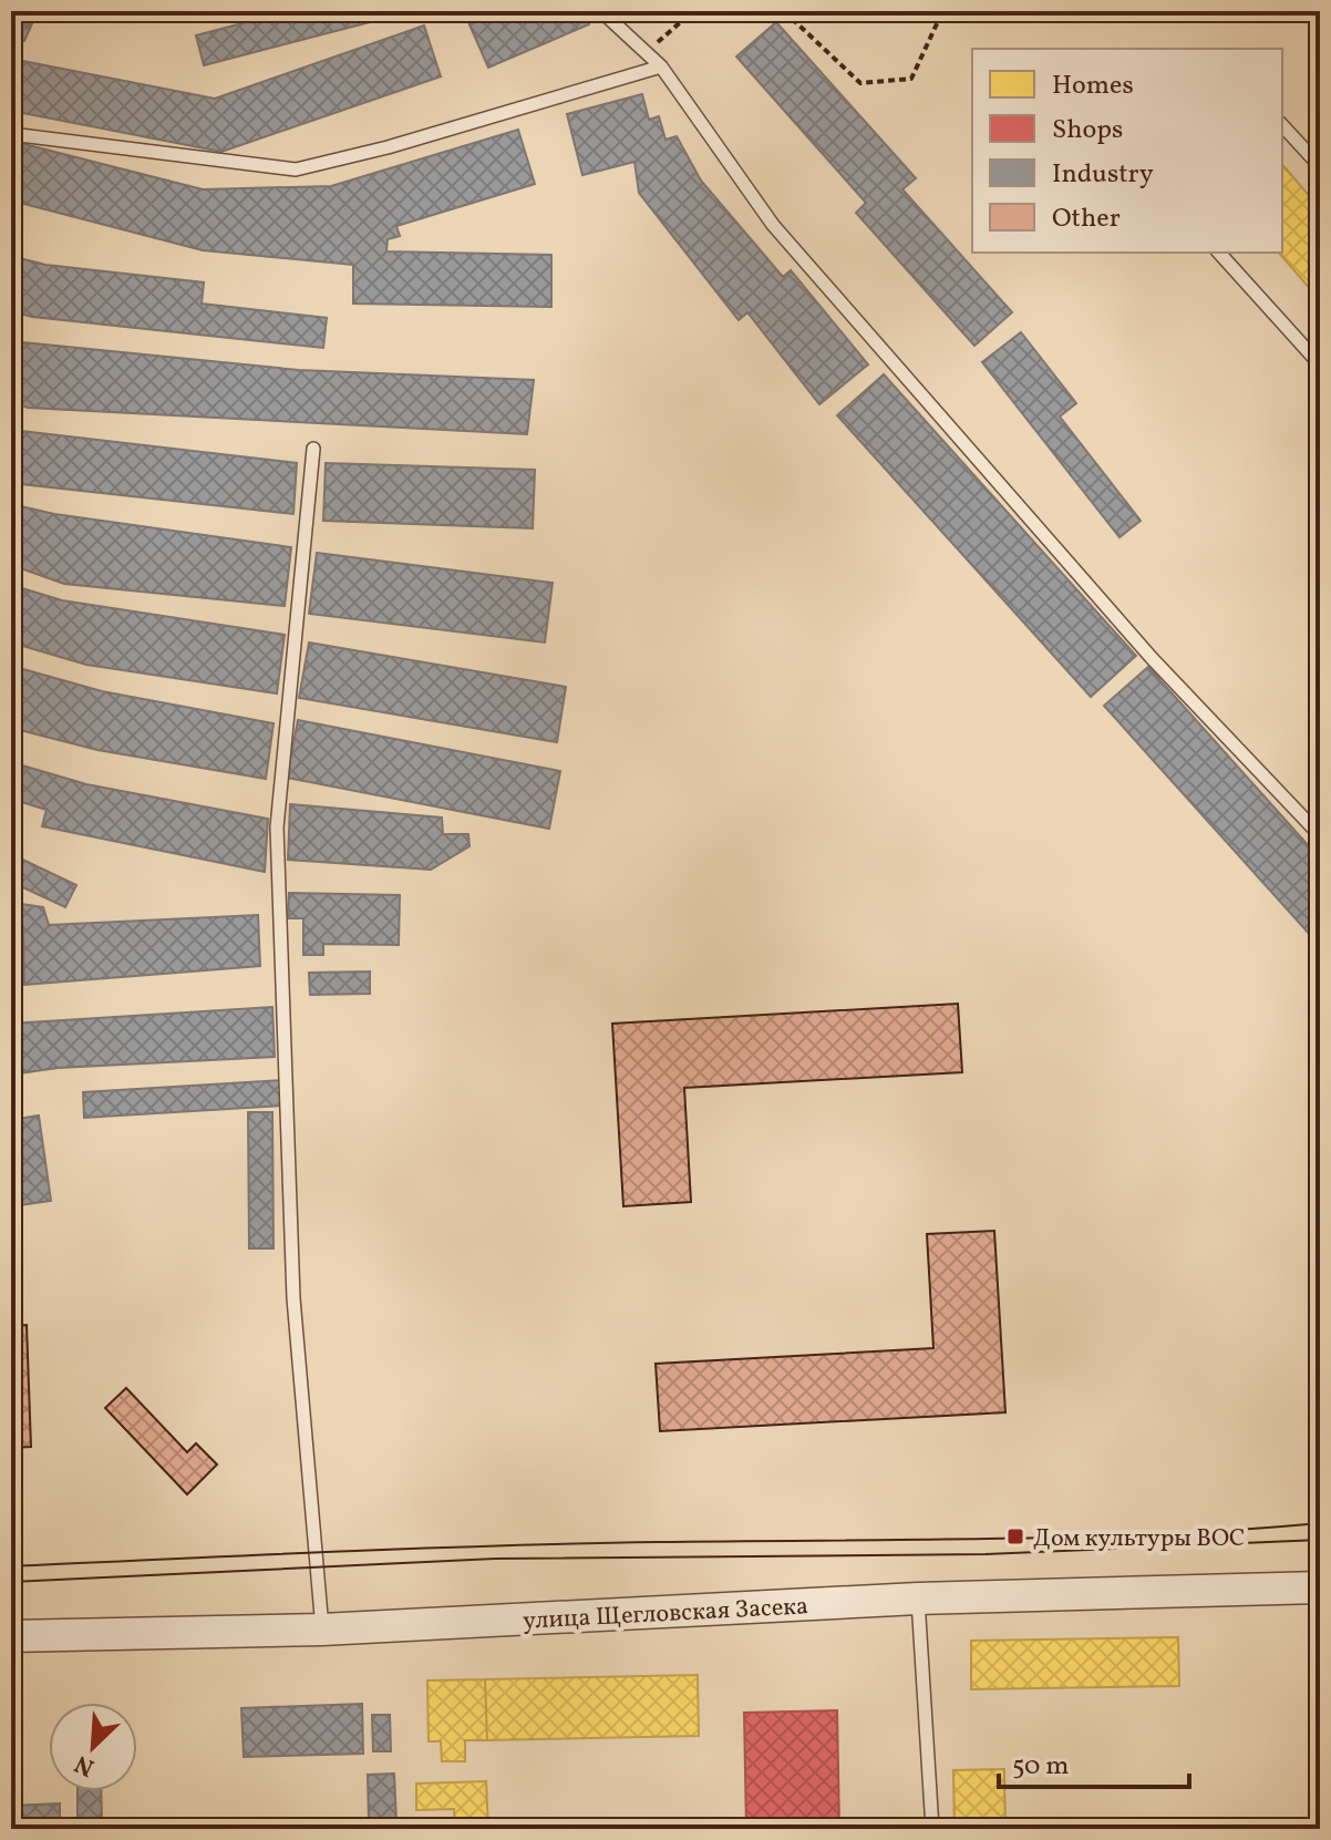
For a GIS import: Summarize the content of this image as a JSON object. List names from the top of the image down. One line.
{"streets":{"street":["улица Щегловская Засека"]},"places":{"transit":["Дом культуры ВОС"]},"legend":["Homes","Shops","Industry","Other"],"scale_bar":"50 m","north":"bottom left"}
